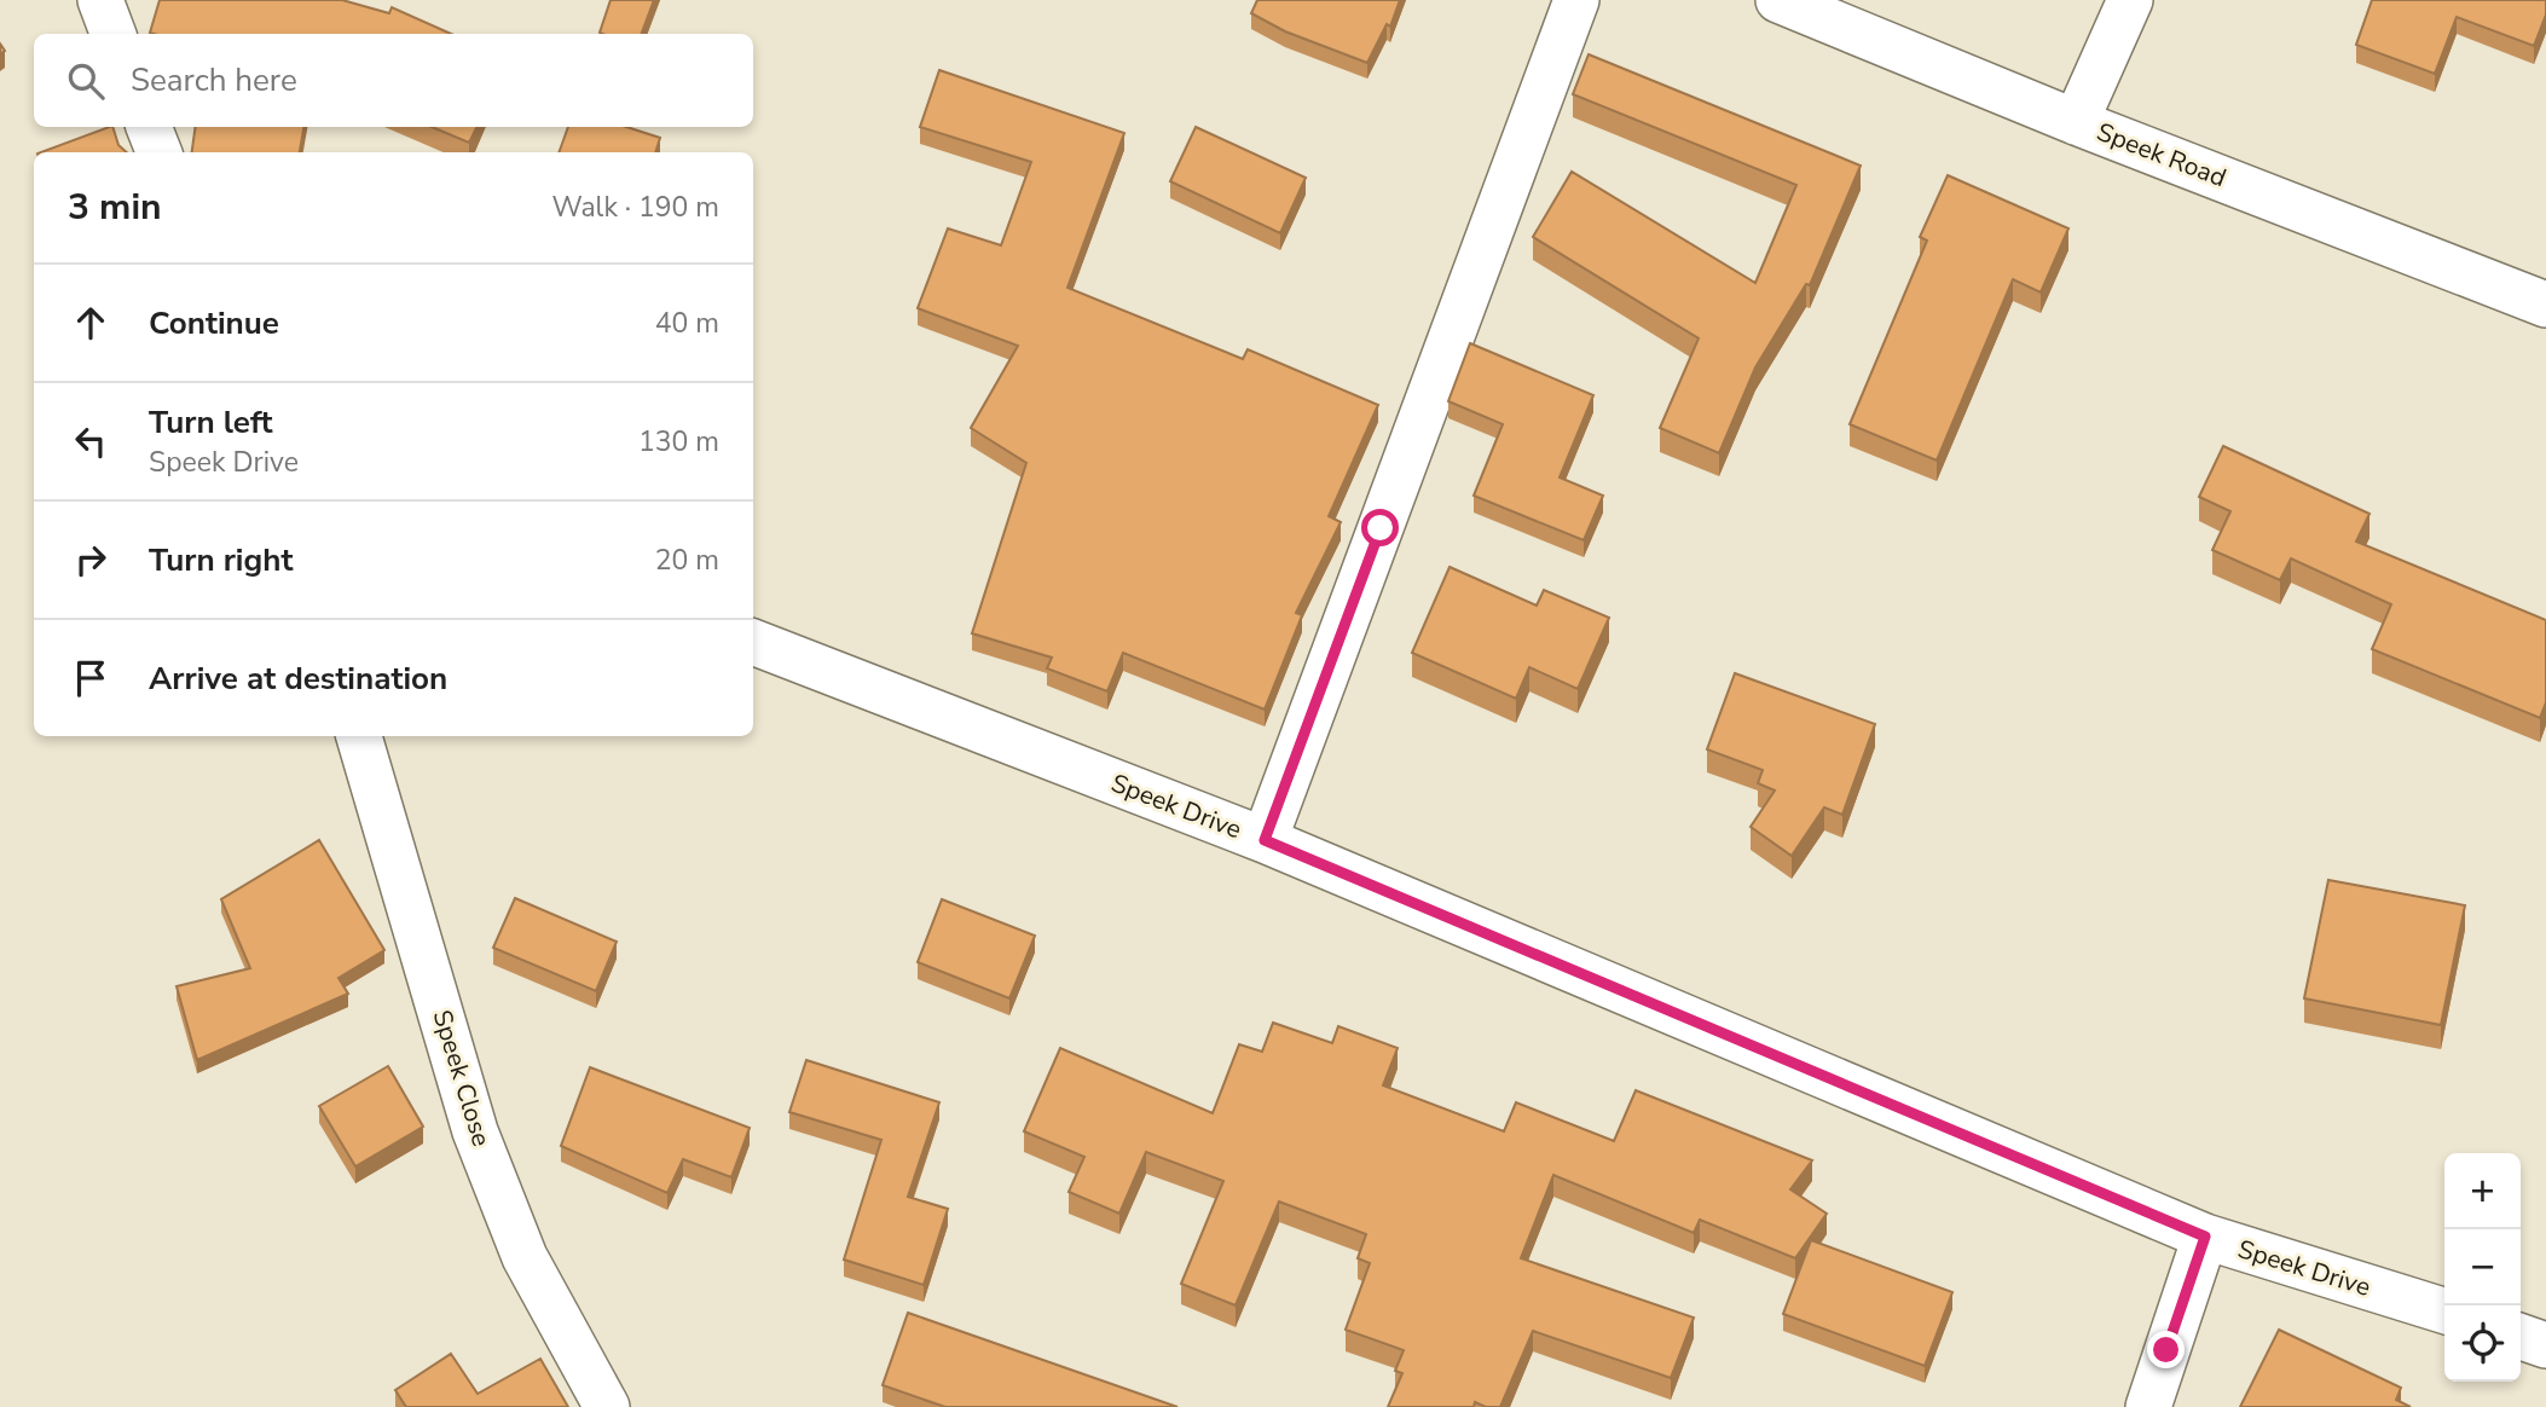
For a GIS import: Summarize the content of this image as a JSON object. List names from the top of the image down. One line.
{"streets":{"street":["Speek Road","Speek Drive","Speek Close"]},"page":{"search":"Search here","heading":["3 min","Walk · 190 m"],"list":[["Continue","40 m"],["Turn left","Speek Drive","130 m"],["Turn right","20 m"],"Arrive at destination"],"map_buttons":["+","−"]}}
